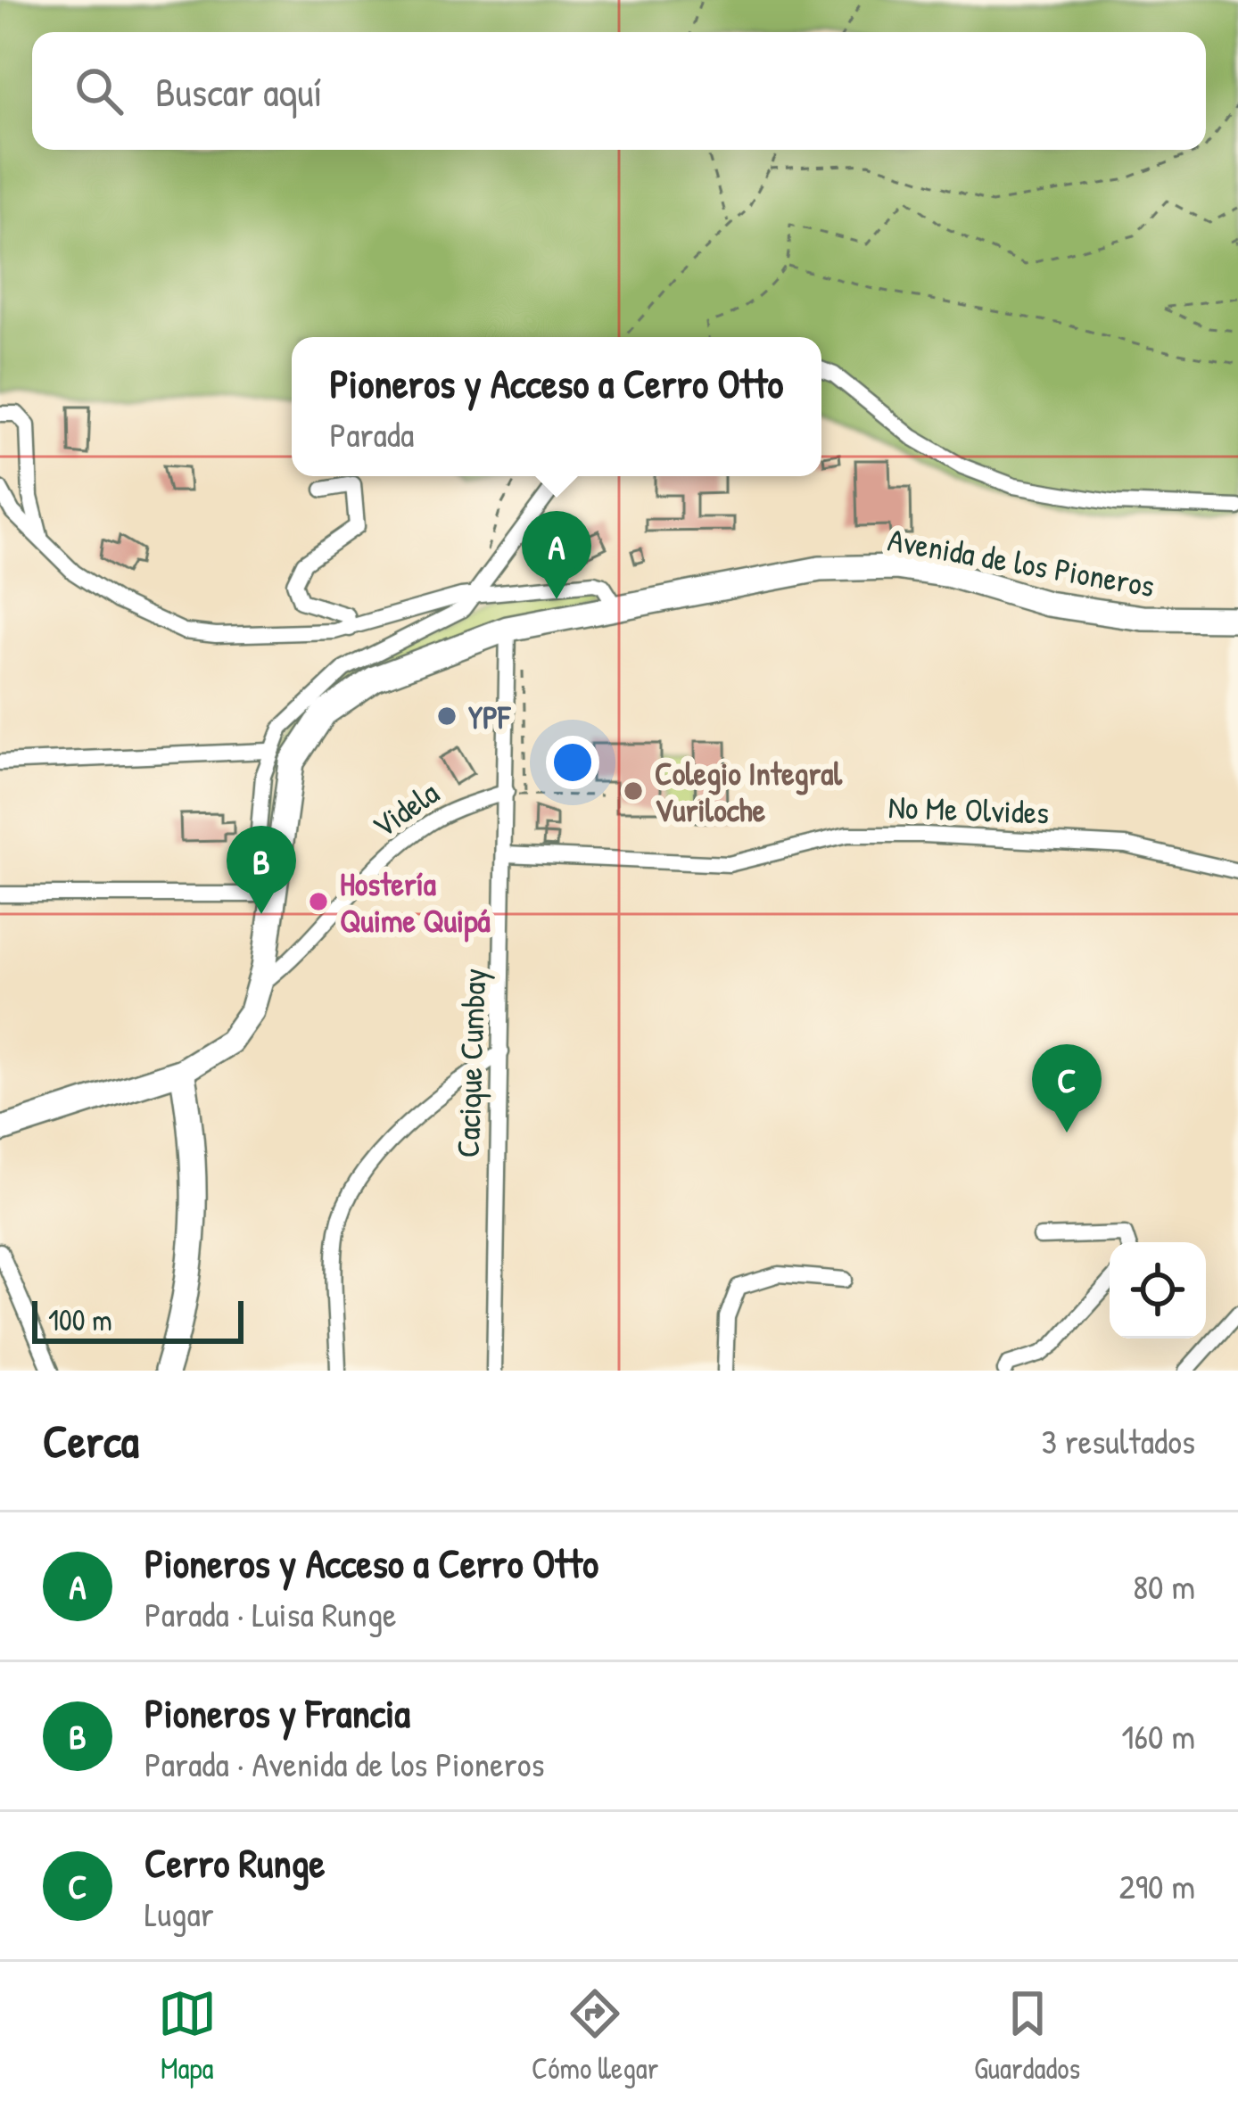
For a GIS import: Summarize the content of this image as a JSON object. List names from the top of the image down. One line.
{"streets":{"main road":["Avenida de los Pioneros"],"street":["Videla","No Me Olvides","Cacique Cumbay"]},"crossings":[["Avenida de los Pioneros","Videla"],["Avenida de los Pioneros","Cacique Cumbay"],["Videla","Cacique Cumbay"],["No Me Olvides","Cacique Cumbay"]],"places":["YPF","Colegio Integral Vuriloche","Hostería Quime Quipá"],"scale_bar":"100 m","page":{"search":"Buscar aquí","popup":["Pioneros y Acceso a Cerro Otto","Parada"],"pins":["A","B","C"],"scale":"100 m","heading":["Cerca","3 resultados"],"list":[{"mark":"A","name":"Pioneros y Acceso a Cerro Otto","note":"Parada · Luisa Runge","value":"80 m"},{"mark":"B","name":"Pioneros y Francia","note":"Parada · Avenida de los Pioneros","value":"160 m"},{"mark":"C","name":"Cerro Runge","note":"Lugar","value":"290 m"}],"nav":["Mapa","Cómo llegar","Guardados"]}}
